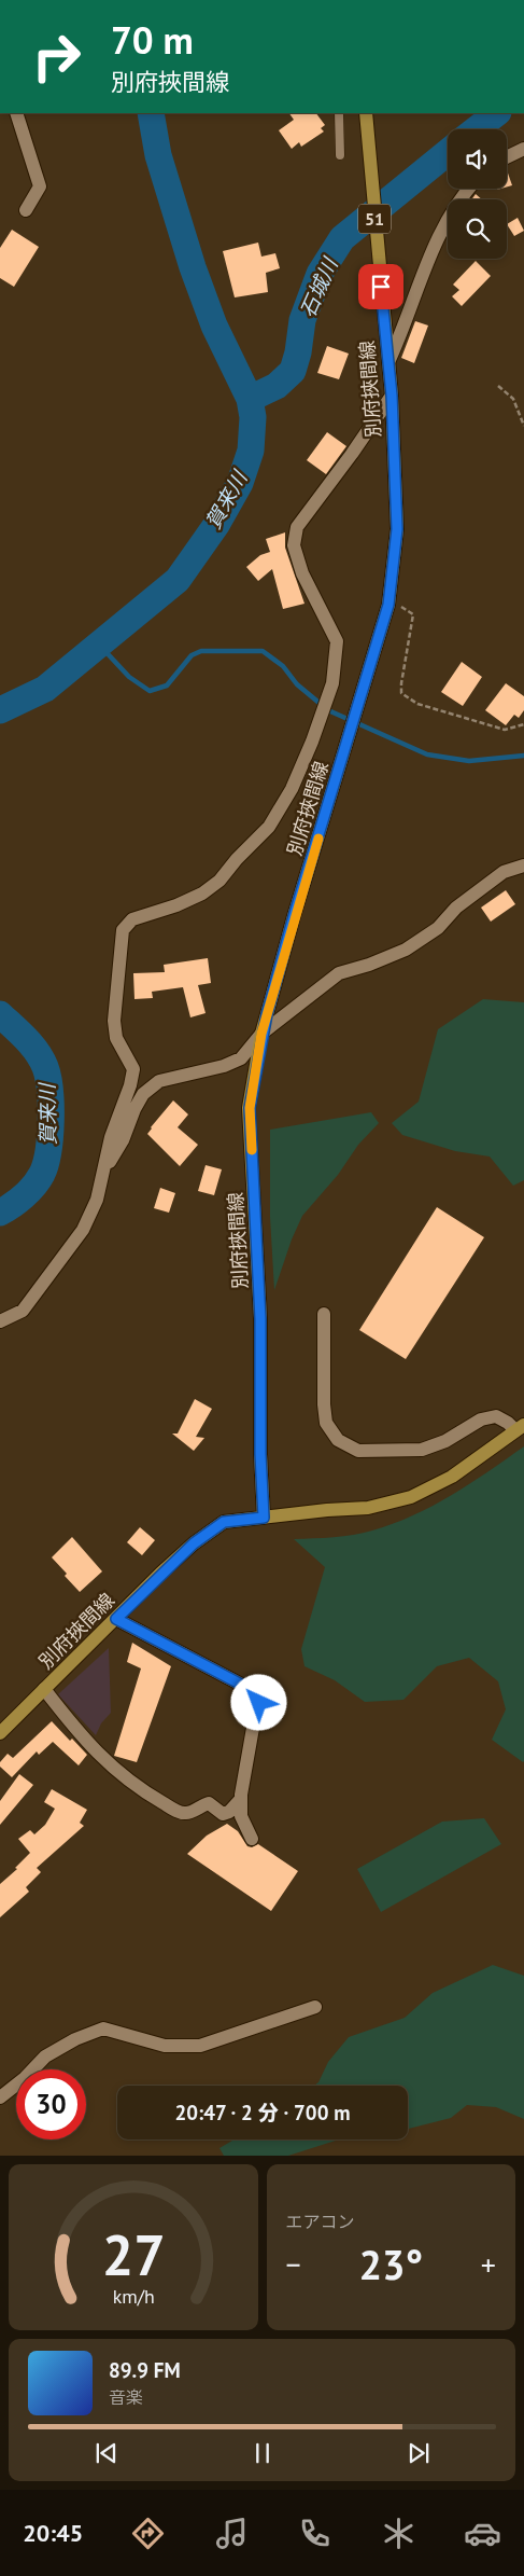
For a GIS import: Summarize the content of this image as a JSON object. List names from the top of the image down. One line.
{"streets":{"main road":["51","別府挾間線"]},"water":["石城川","賀来川"],"page":{"turn":["70 m","別府挾間線"],"limit":"30","trip":"20:47 · 2 分 · 700 m","tile":"エアコン","heat":["−","23°","+"],"song":["89.9 FM","音楽"],"tabs":"20:45","gauge":["27","km/h"]}}
